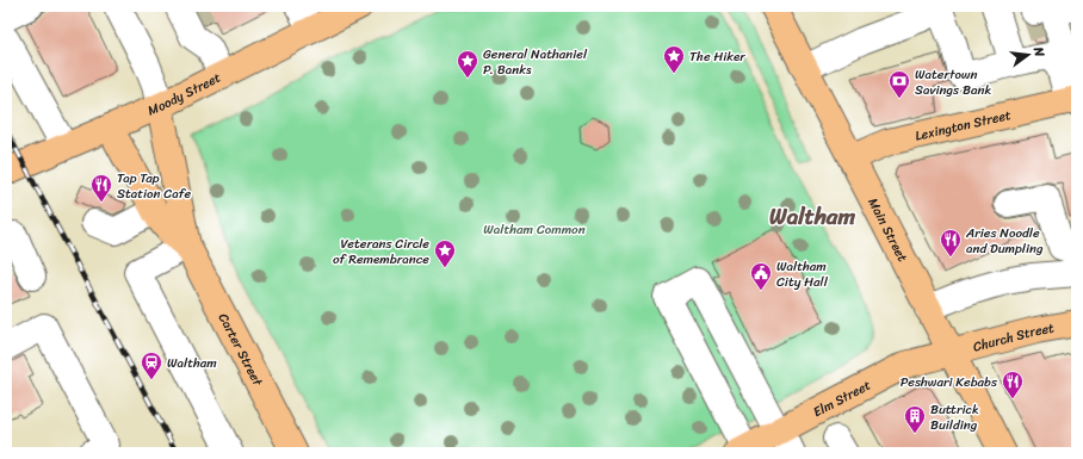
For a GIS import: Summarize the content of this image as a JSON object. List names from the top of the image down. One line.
{"streets":{"main road":["Moody Street","Lexington Street","Main Street","Church Street","Carter Street","Elm Street"]},"crossings":[["Moody Street","Carter Street"],["Lexington Street","Main Street"],["Main Street","Church Street"],["Main Street","Elm Street"],["Church Street","Elm Street"]],"districts":["Waltham"],"parks":["Waltham Common"],"places":{"place":["The Hiker","General Nathaniel P. Banks","Veterans Circle of Remembrance"],"bank":["Watertown Savings Bank"],"restaurant":["Tap Tap Station Cafe","Aries Noodle and Dumpling","Peshwari Kebabs"],"public building":["Waltham City Hall"],"station":["Waltham"],"building":["Buttrick Building"]},"north":"right"}
